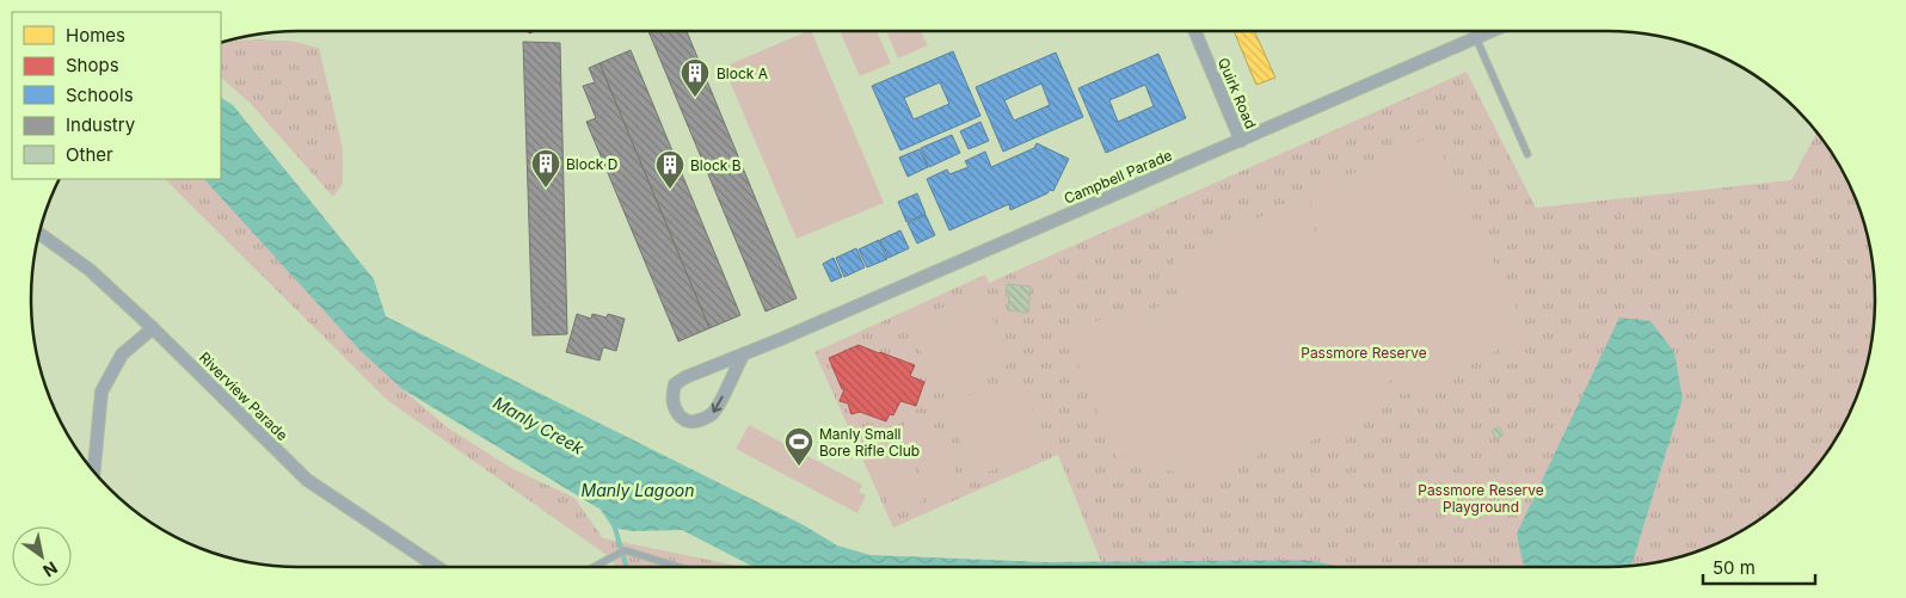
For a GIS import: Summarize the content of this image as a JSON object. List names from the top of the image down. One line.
{"streets":{"street":["Quirk Road","Campbell Parade","Riverview Parade"]},"crossings":[["Quirk Road","Campbell Parade"]],"water":["Manly Creek","Manly Lagoon"],"parks":["Passmore Reserve","Passmore Reserve Playground"],"places":{"building":["Block A","Block D","Block B"],"sports":["Manly Small Bore Rifle Club"]},"legend":["Homes","Shops","Schools","Industry","Other"],"scale_bar":"50 m","north":"bottom right"}
